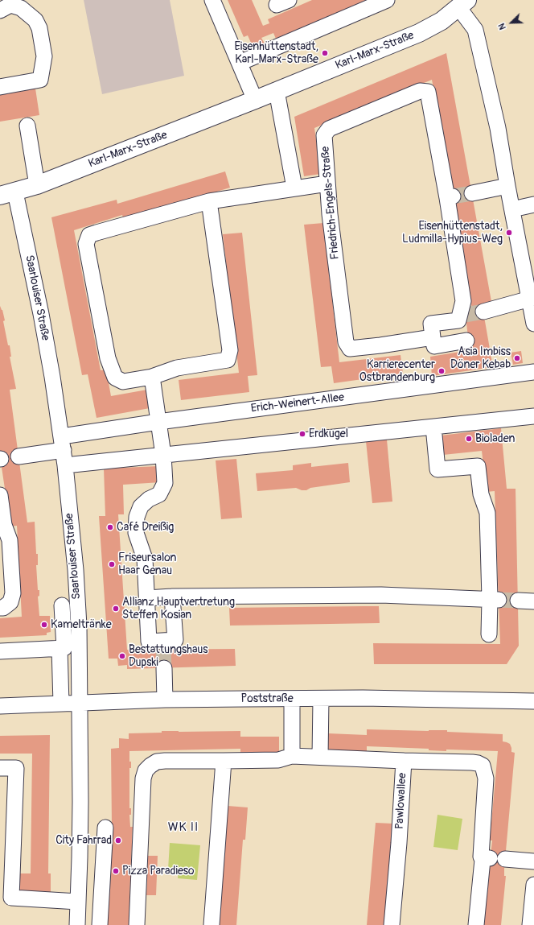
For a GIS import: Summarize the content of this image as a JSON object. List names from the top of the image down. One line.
{"streets":{"main road":["Karl-Marx-Straße"],"street":["Friedrich-Engels-Straße","Saarlouiser Straße","Erich-Weinert-Allee","Poststraße","Pawlowallee"]},"crossings":[["Karl-Marx-Straße","Saarlouiser Straße"],["Saarlouiser Straße","Erich-Weinert-Allee"],["Saarlouiser Straße","Poststraße"]],"districts":["WK II"],"places":["Eisenhüttenstadt, Karl-Marx-Straße","Eisenhüttenstadt, Ludmilla-Hypius-Weg","Asia Imbiss Döner Kebab","Karrierecenter Ostbrandenburg","Erdkugel","Bioladen","Café Dreißig","Friseursalon Haar Genau","Allianz Hauptvertretung Steffen Kosian","Kameltränke","Bestattungshaus Dupski","City Fahrrad","Pizza Paradieso"],"north":"bottom left"}
